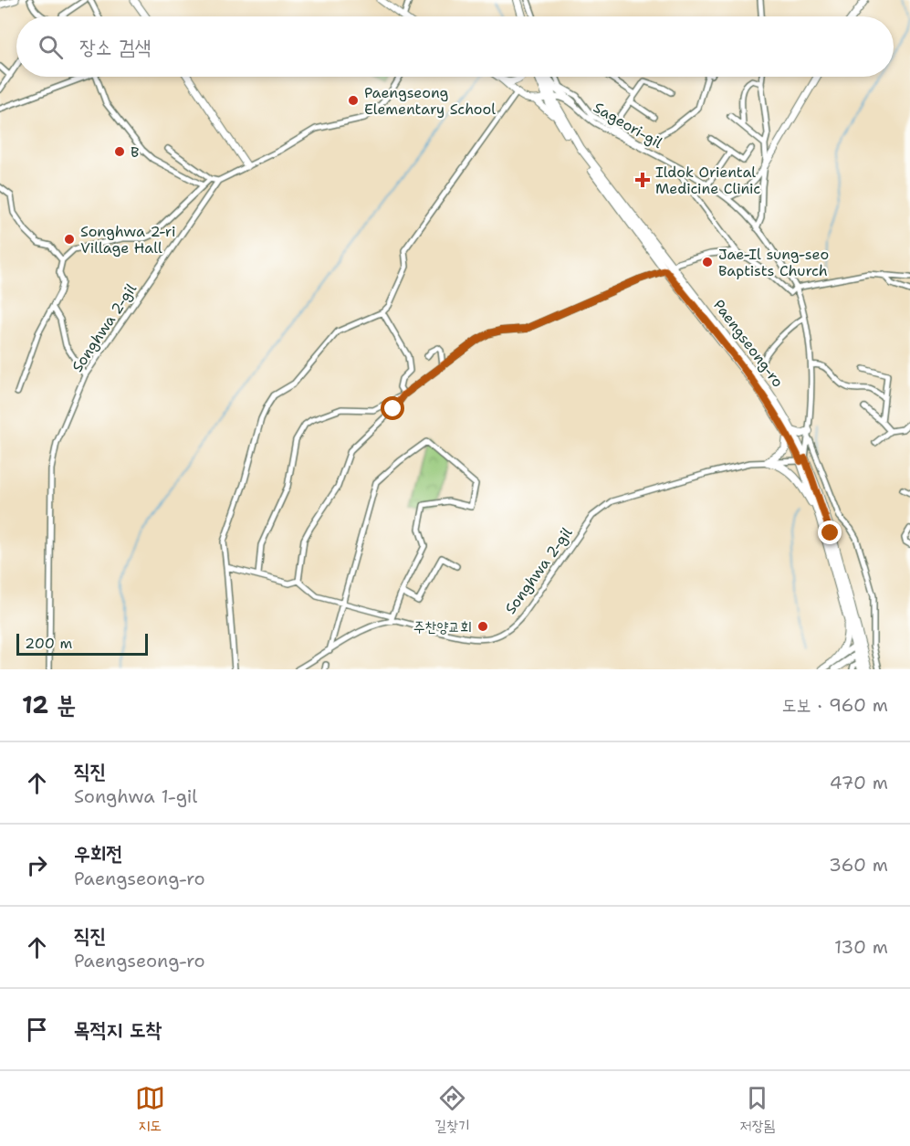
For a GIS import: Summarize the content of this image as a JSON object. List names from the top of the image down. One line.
{"streets":{"main road":["Paengseong-ro"],"street":["Sageori-gil","Songhwa 2-gil"]},"crossings":[["Sageori-gil","Songhwa 2-gil"],["Sageori-gil","Paengseong-ro"],["Songhwa 2-gil","Paengseong-ro"]],"places":{"other":["Paengseong Elementary School","B","Songhwa 2-ri Village Hall","Jae-Il sung-seo Baptists Church","주찬양교회"],"health":["Ildok Oriental Medicine Clinic"]},"scale_bar":"200 m","page":{"search":"장소 검색","scale":"200 m","heading":["12 분","도보 · 960 m"],"list":[["직진","Songhwa 1-gil","470 m"],["우회전","Paengseong-ro","360 m"],["직진","Paengseong-ro","130 m"],"목적지 도착"],"nav":["지도","길찾기","저장됨"]}}
